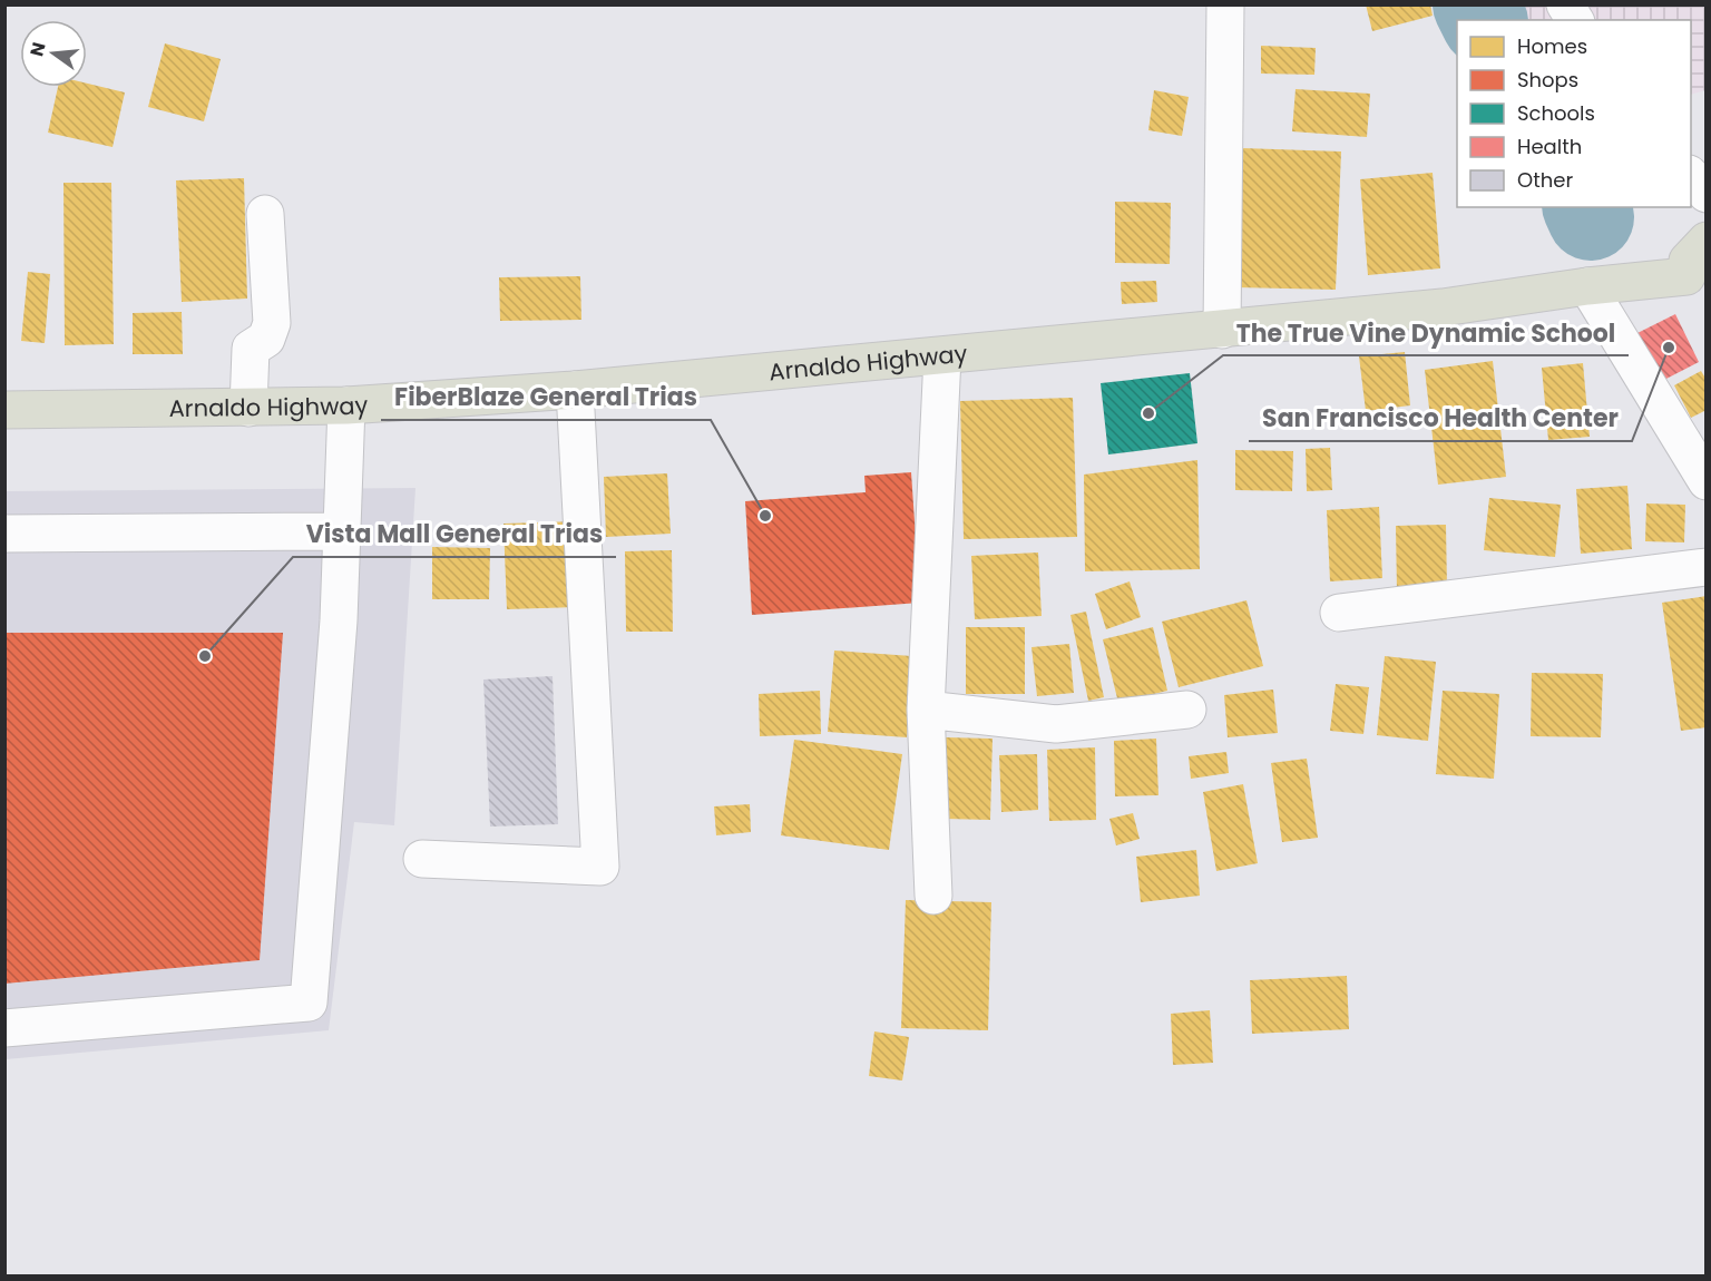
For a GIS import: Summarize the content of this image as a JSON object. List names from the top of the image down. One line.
{"streets":{"main road":["Arnaldo Highway"]},"places":["San Francisco Health Center","The True Vine Dynamic School","FiberBlaze General Trias","Vista Mall General Trias"],"legend":["Homes","Shops","Schools","Health","Other"],"north":"left"}
